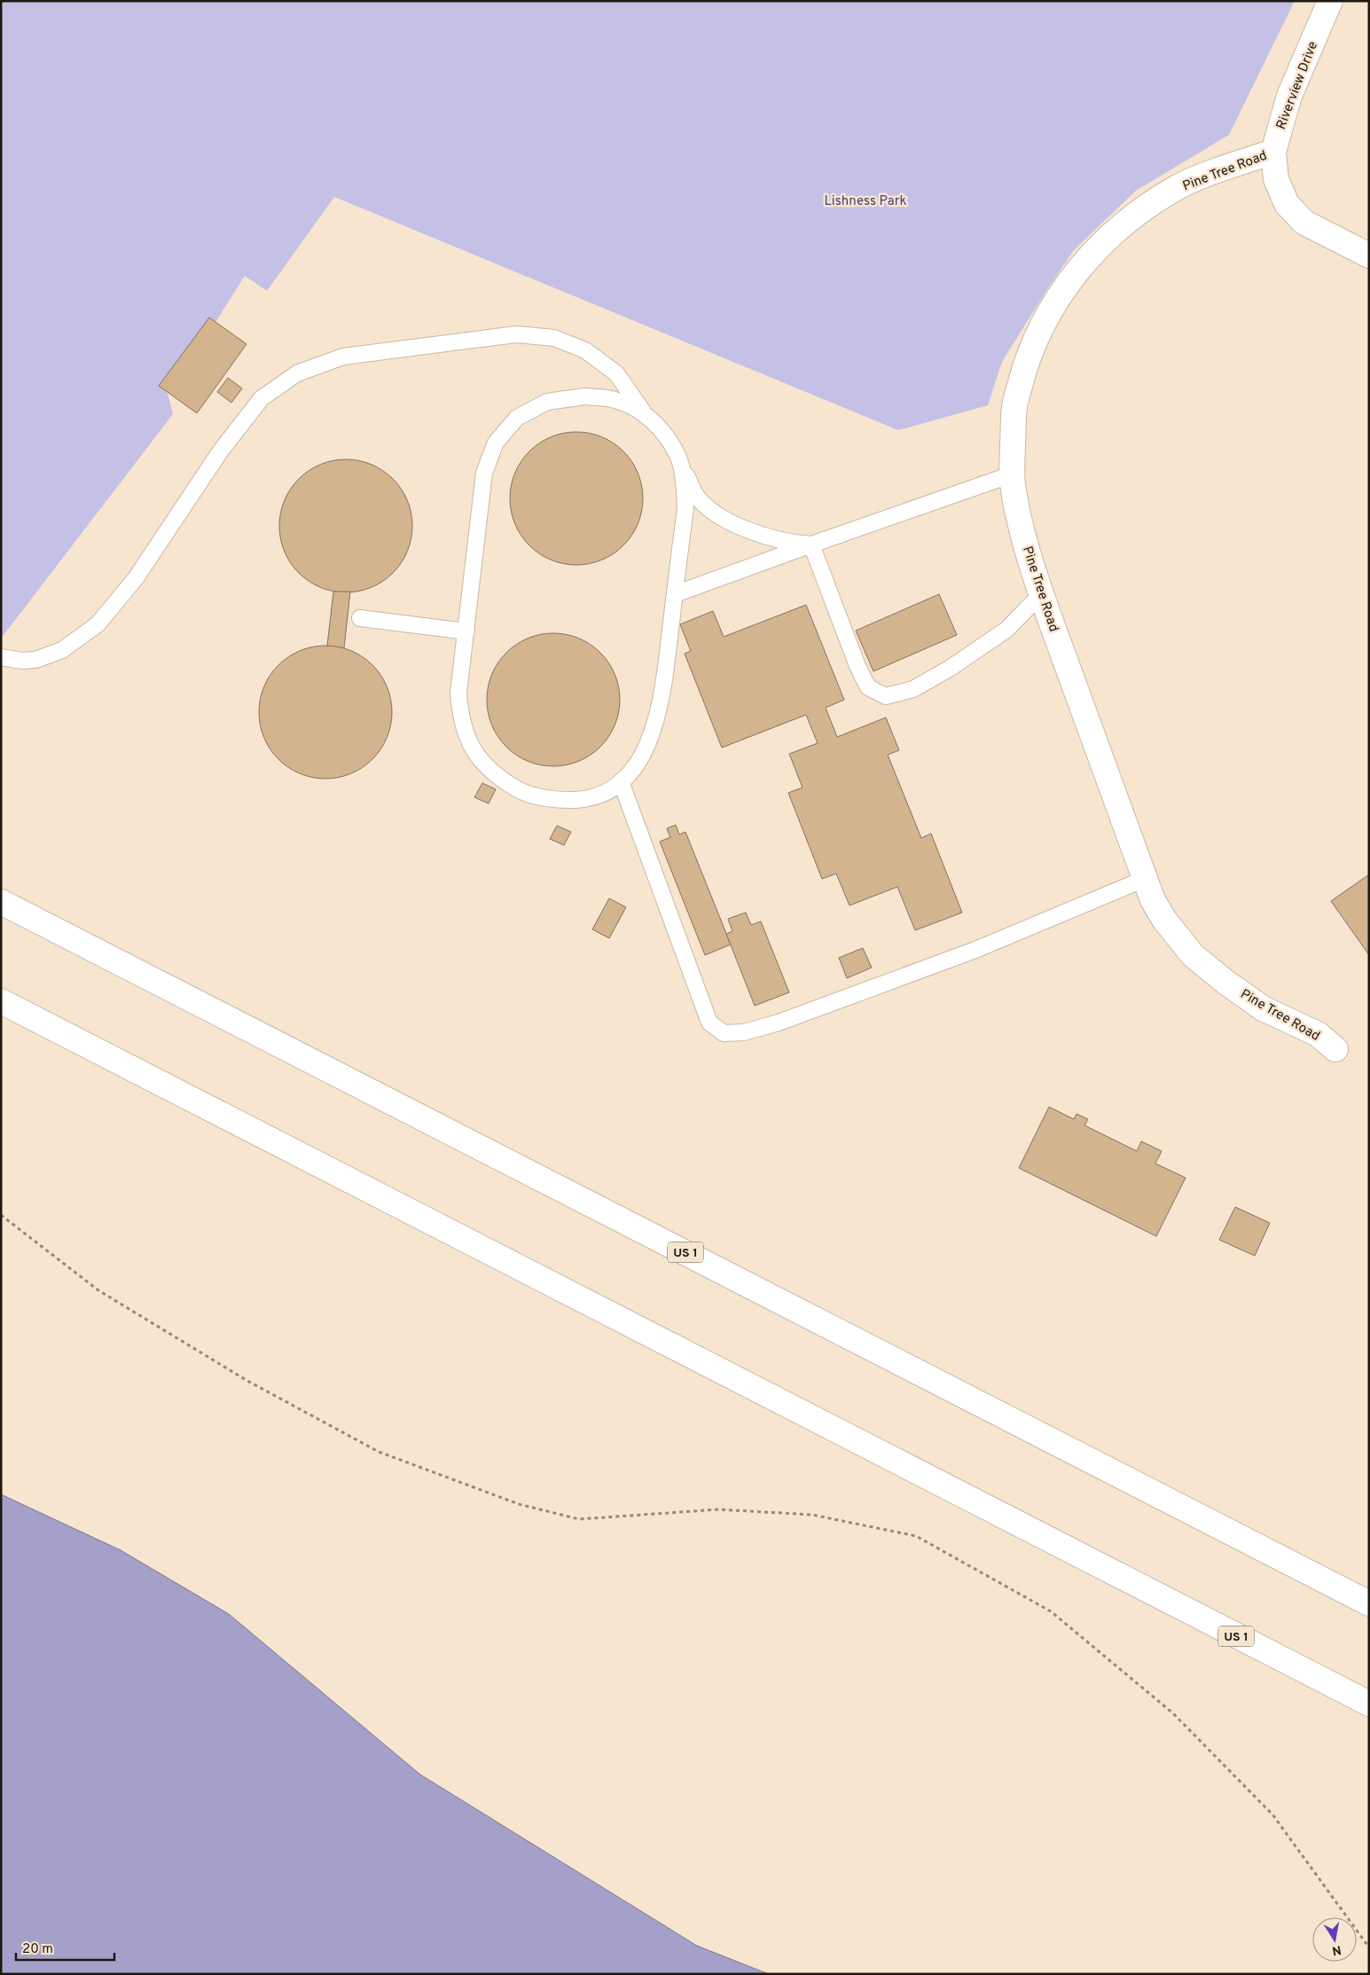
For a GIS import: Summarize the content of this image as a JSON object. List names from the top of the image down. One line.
{"streets":{"main road":["Riverview Drive","Pine Tree Road","US 1"]},"crossings":[["Riverview Drive","Pine Tree Road"]],"parks":["Lishness Park"],"scale_bar":"20 m","north":"bottom"}
